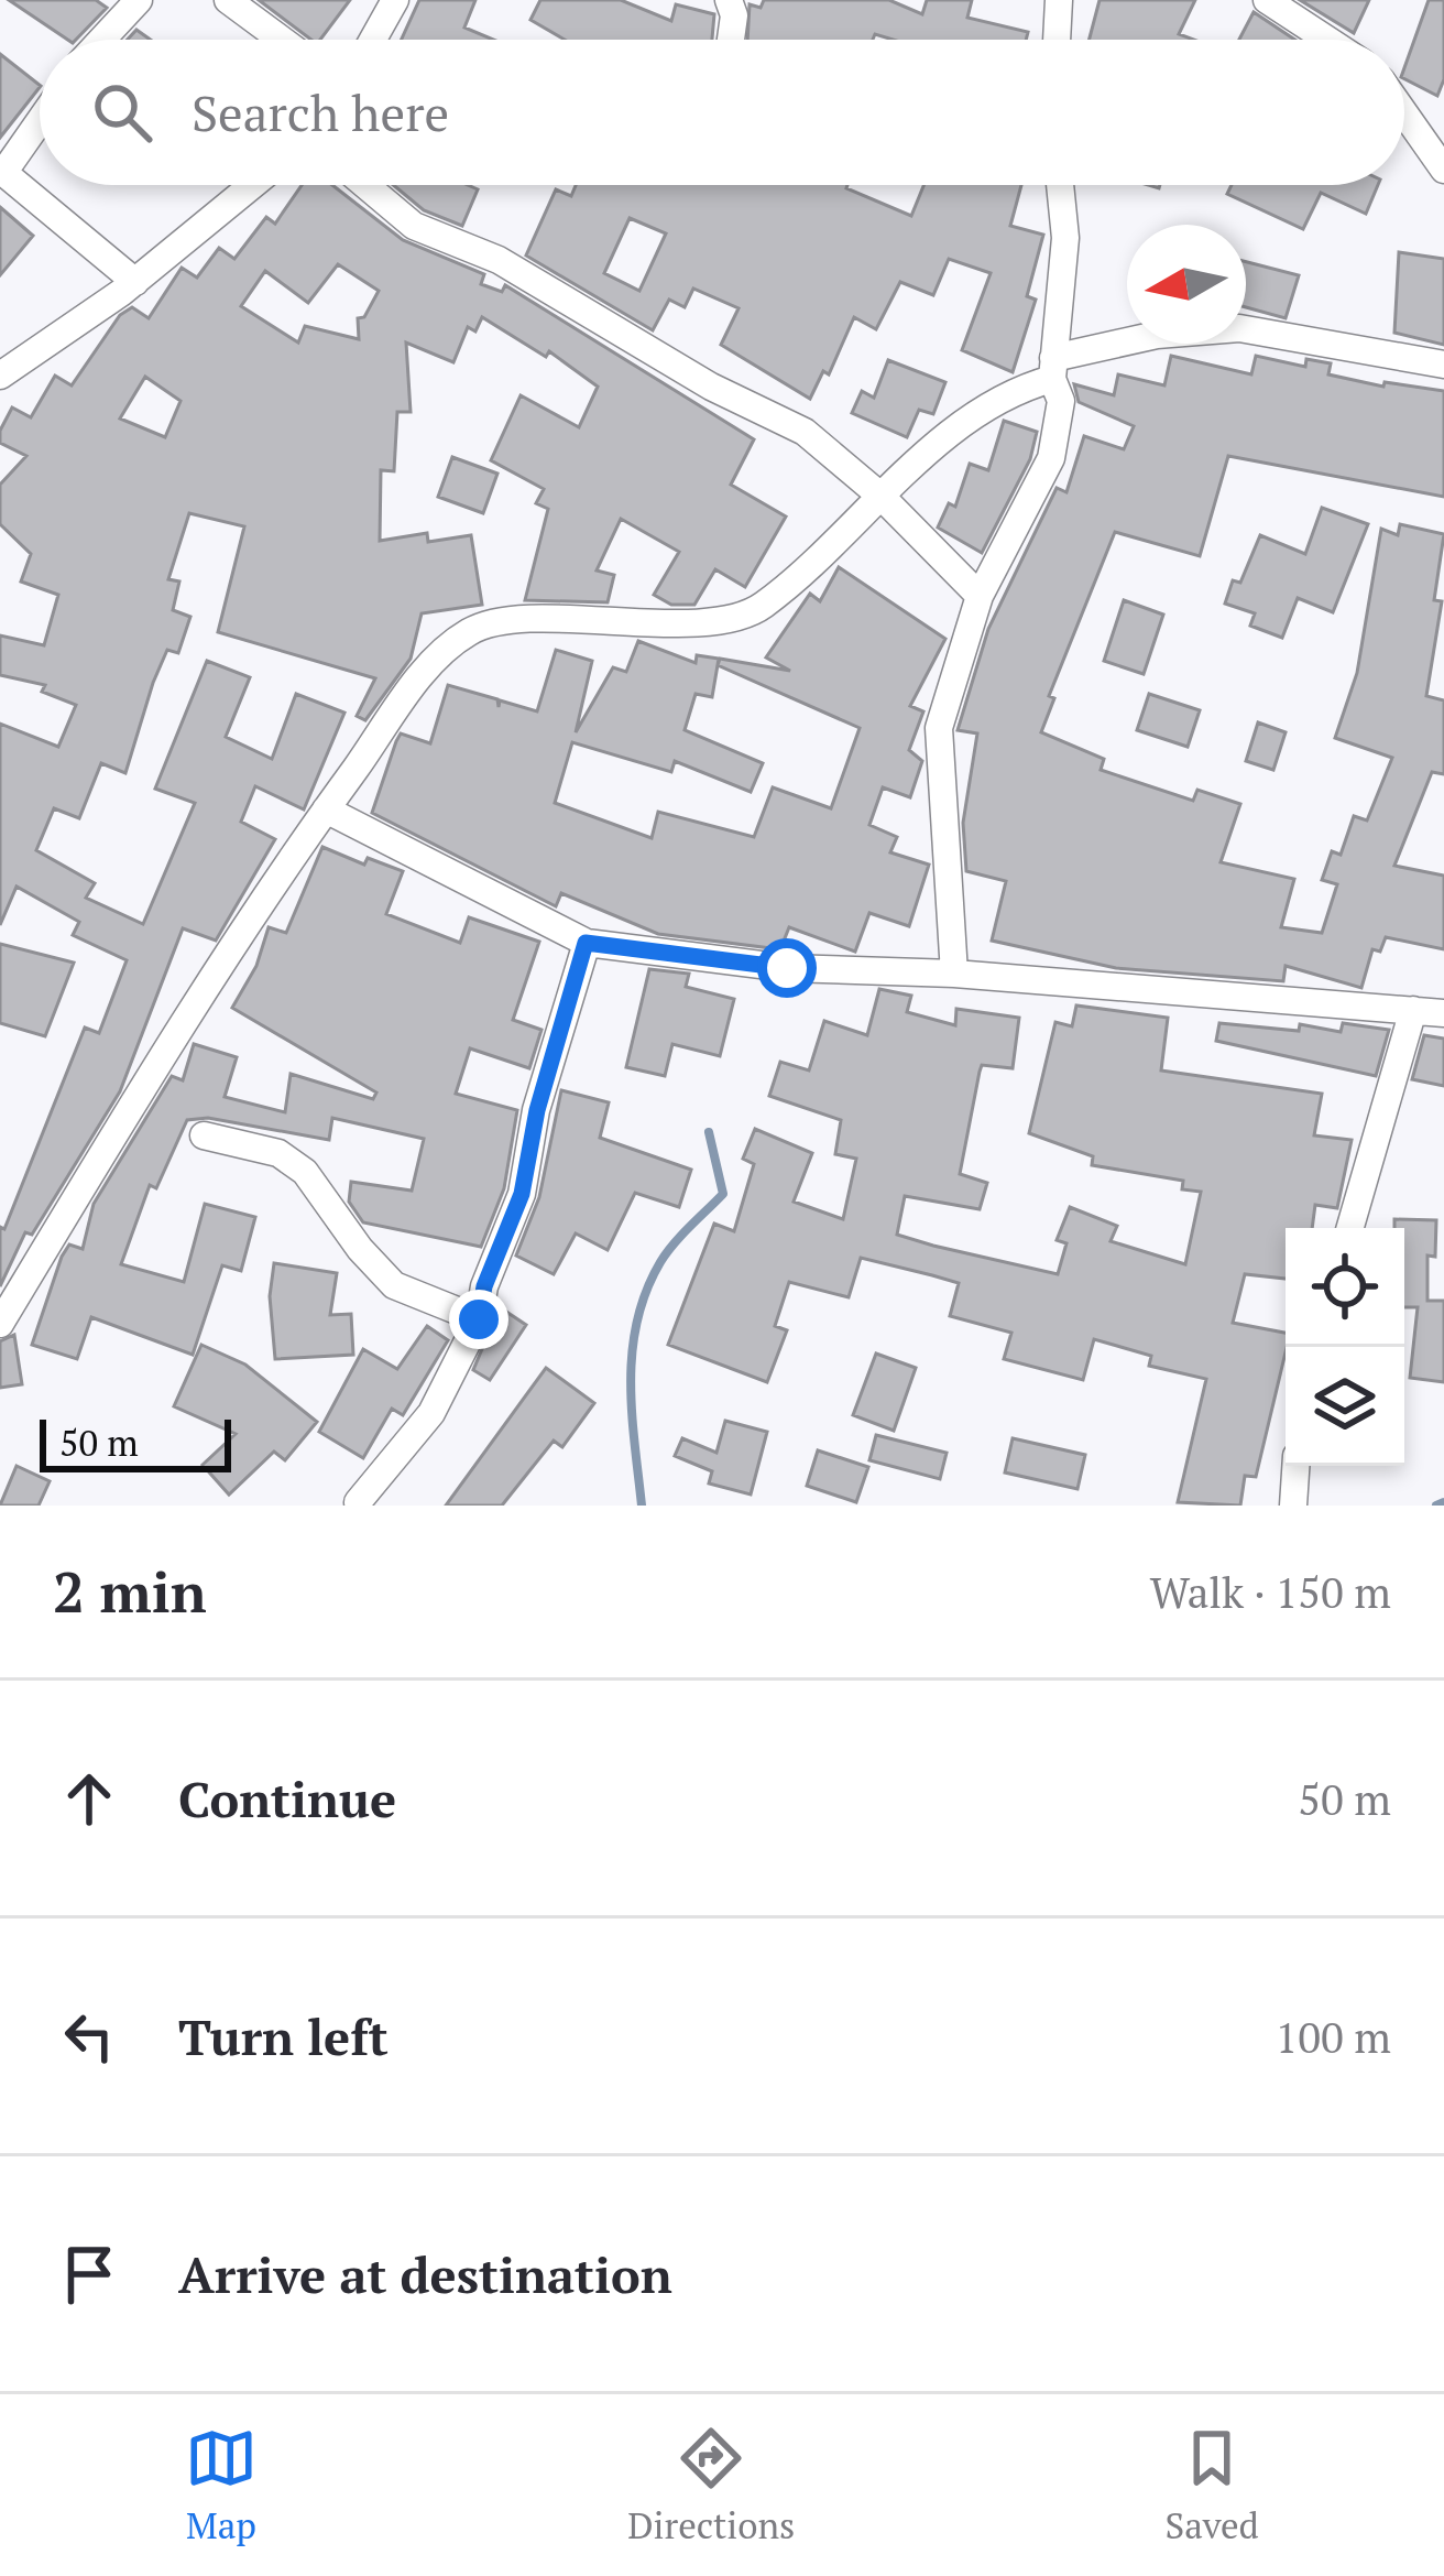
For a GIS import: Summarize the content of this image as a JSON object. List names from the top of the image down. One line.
{"scale_bar":"50 m","north":"left","page":{"search":"Search here","scale":"50 m","heading":["2 min","Walk · 150 m"],"list":[["Continue","50 m"],["Turn left","100 m"],"Arrive at destination"],"nav":["Map","Directions","Saved"]}}
